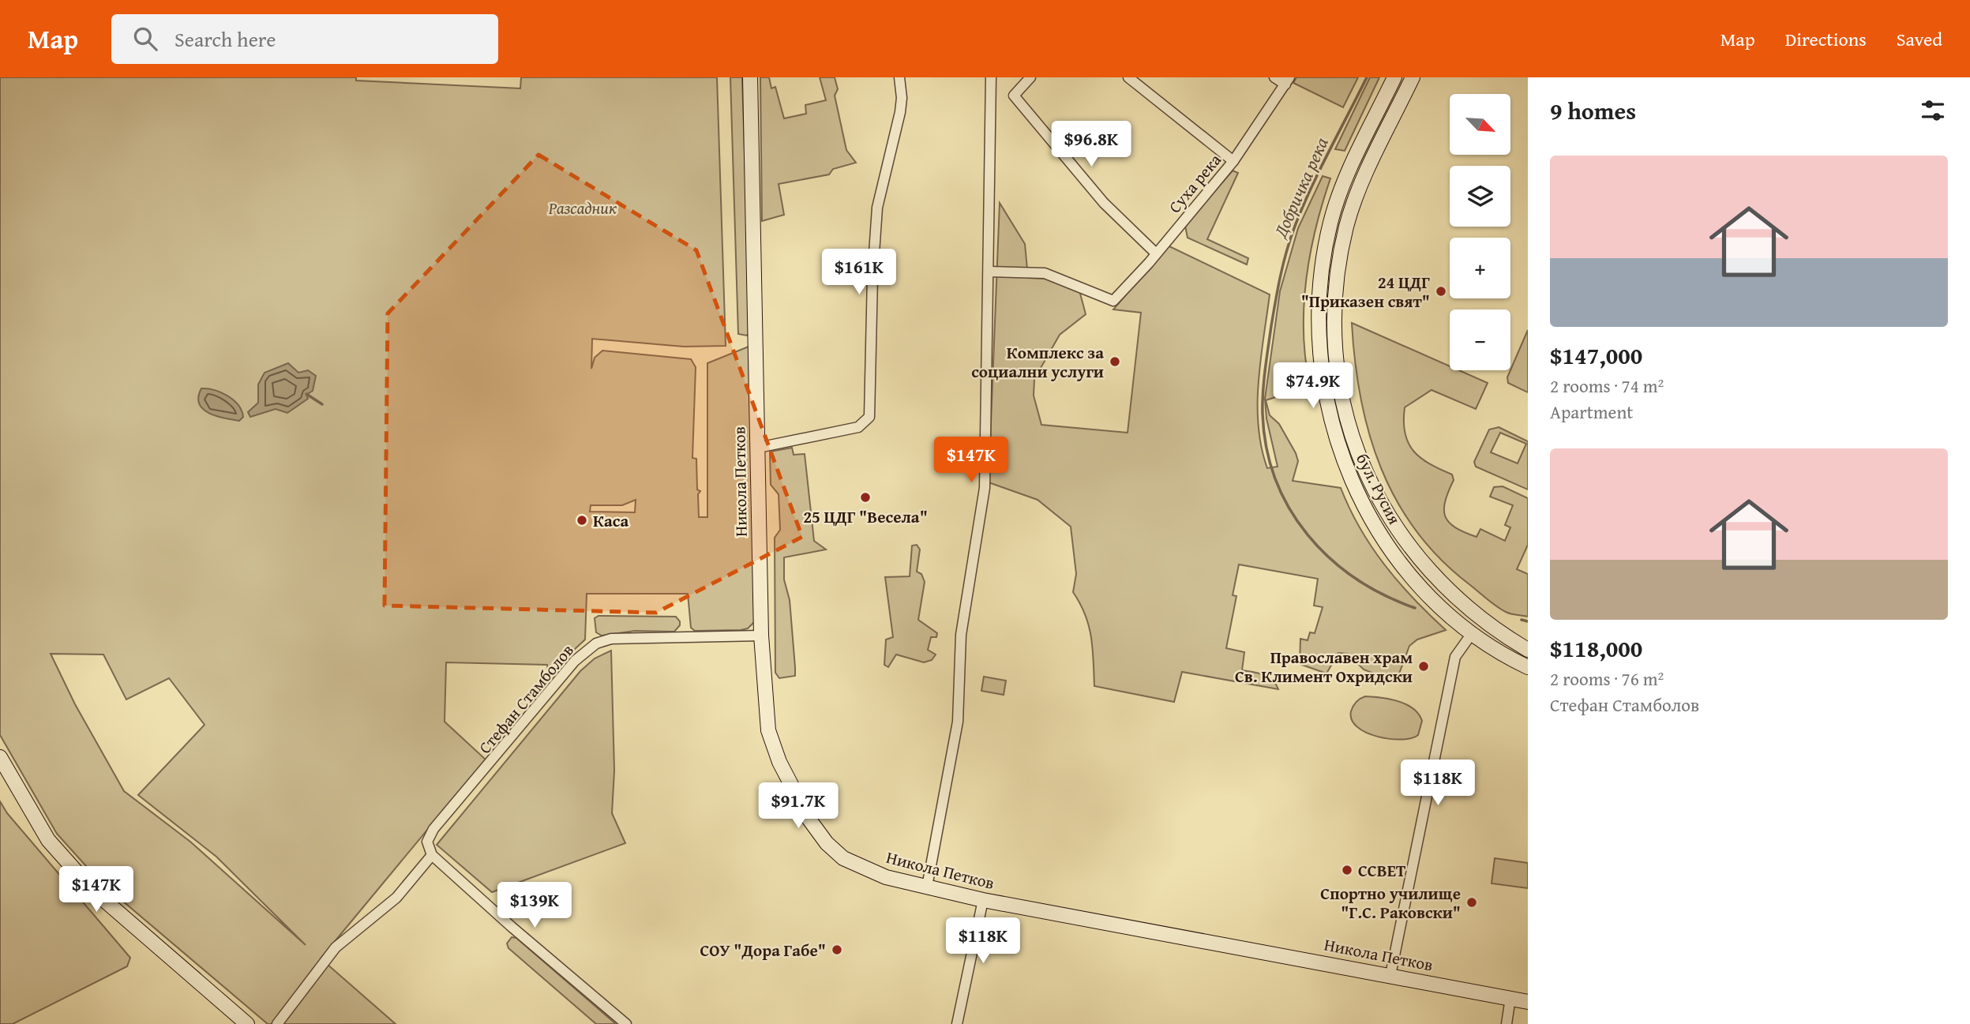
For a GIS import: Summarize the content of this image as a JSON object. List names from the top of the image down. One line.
{"streets":{"main road":["Никола Петков","бул. Русия"],"street":["Суха река","Стефан Стамболов"]},"crossings":[["Никола Петков","Стефан Стамболов"]],"water":["Добричка река"],"parks":["Разсадник"],"places":["24 ЦДГ \"Приказен свят\"","Комплекс за социални услуги","25 ЦДГ \"Весела\"","Каса","Православен храм Св. Климент Охридски","ССВЕТ","Спортно училище \"Г.С. Раковски\"","СОУ \"Дора Габе\""],"north":"bottom right","page":{"header":"Map","search":"Search here","nav":["Map","Directions","Saved"],"heading":"9 homes","map_buttons":["+","−"],"price":["$96.8K","$161K","$74.9K","$147K","$118K","$91.7K","$147K","$139K","$118K"],"list":[{"name":"$147,000","note":"2 rooms · 74 m² · Apartment"},{"name":"$118,000","note":"2 rooms · 76 m² · Стефан Стамболов"}]}}
